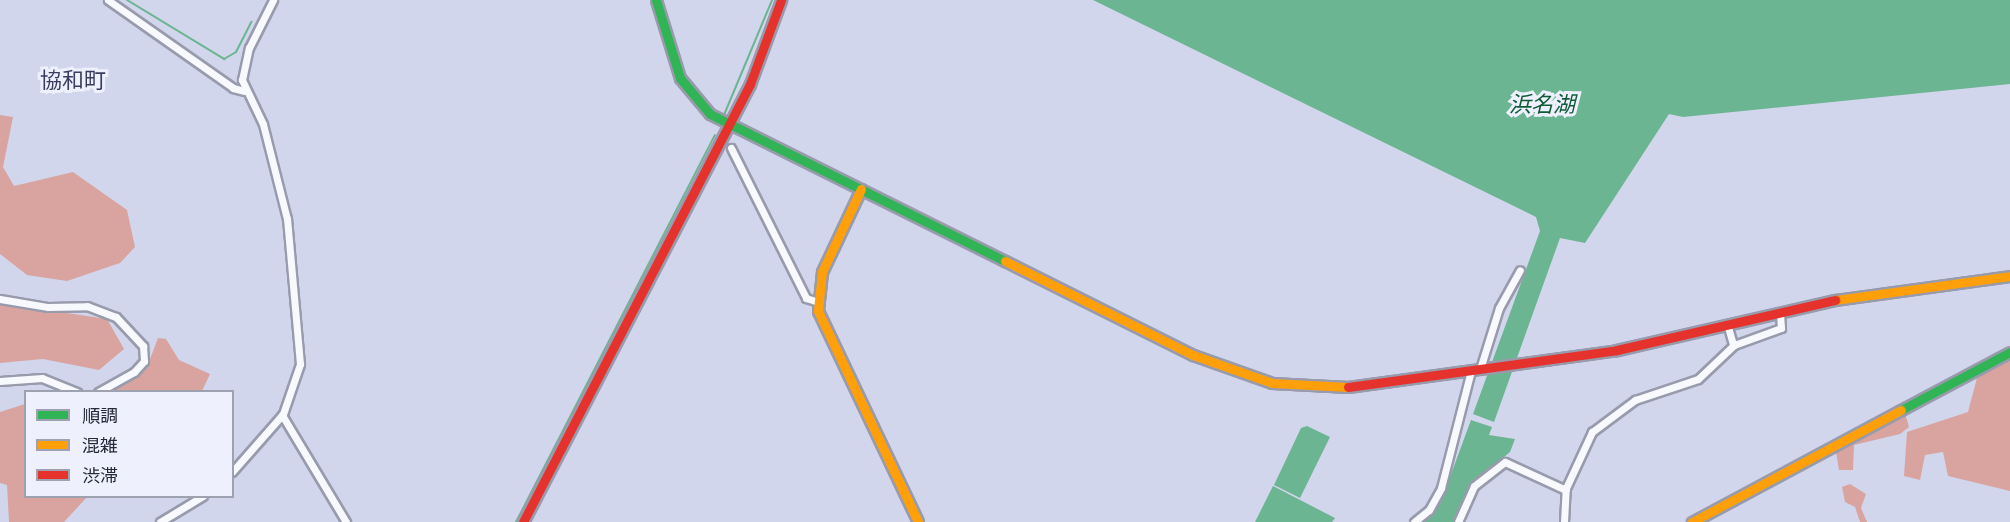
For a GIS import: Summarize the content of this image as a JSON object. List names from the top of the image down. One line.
{"districts":["協和町"],"water":["浜名湖"],"legend":["順調","混雑","渋滞"]}
